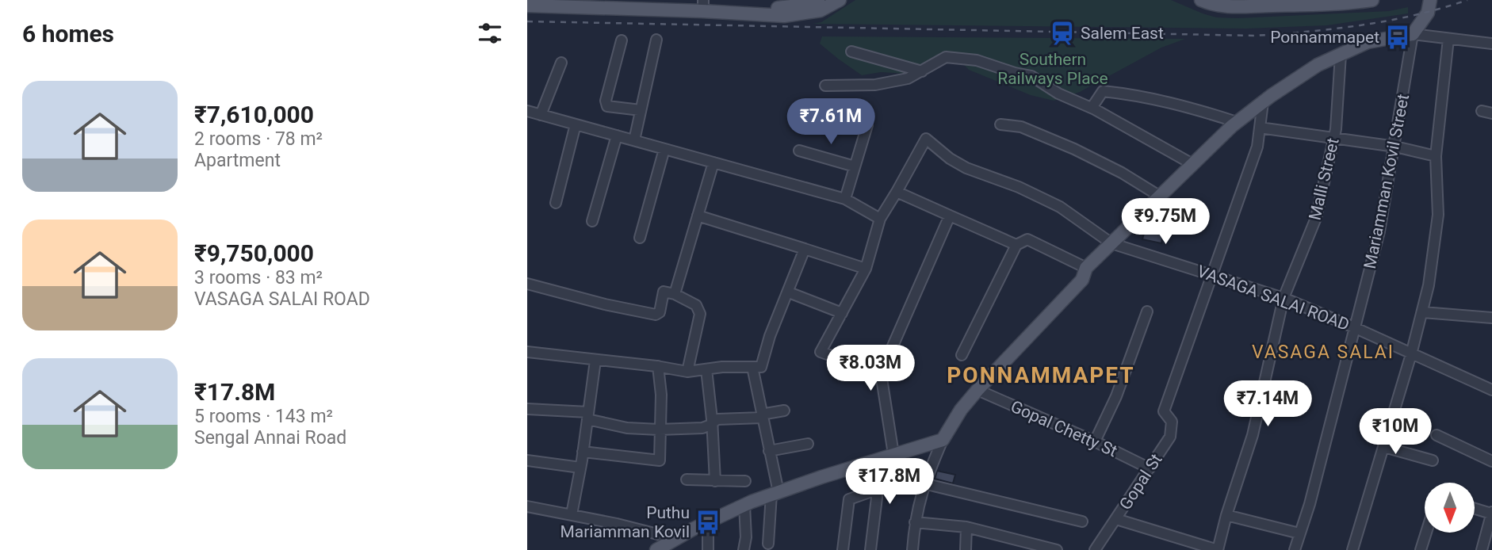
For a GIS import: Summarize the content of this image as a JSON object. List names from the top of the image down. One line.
{"streets":{"street":["Malli Street","Mariamman Kovil Street","VASAGA SALAI ROAD","Gopal Chetty St","Gopal St"]},"crossings":[["Malli Street","VASAGA SALAI ROAD"],["Mariamman Kovil Street","VASAGA SALAI ROAD"],["VASAGA SALAI ROAD","Gopal St"],["Gopal Chetty St","Gopal St"]],"districts":["VASAGA SALAI","PONNAMMAPET"],"parks":["Southern Railways Place"],"places":{"station":["Salem East"],"bus stop":["Ponnammapet","Puthu Mariamman Kovil"]},"north":"bottom","page":{"heading":"6 homes","list":[{"name":"₹7,610,000","note":"2 rooms · 78 m² · Apartment"},{"name":"₹9,750,000","note":"3 rooms · 83 m² · VASAGA SALAI ROAD"},{"name":"₹17.8M","note":"5 rooms · 143 m² · Sengal Annai Road"}],"price":["₹7.61M","₹9.75M","₹8.03M","₹7.14M","₹10M","₹17.8M"]}}
